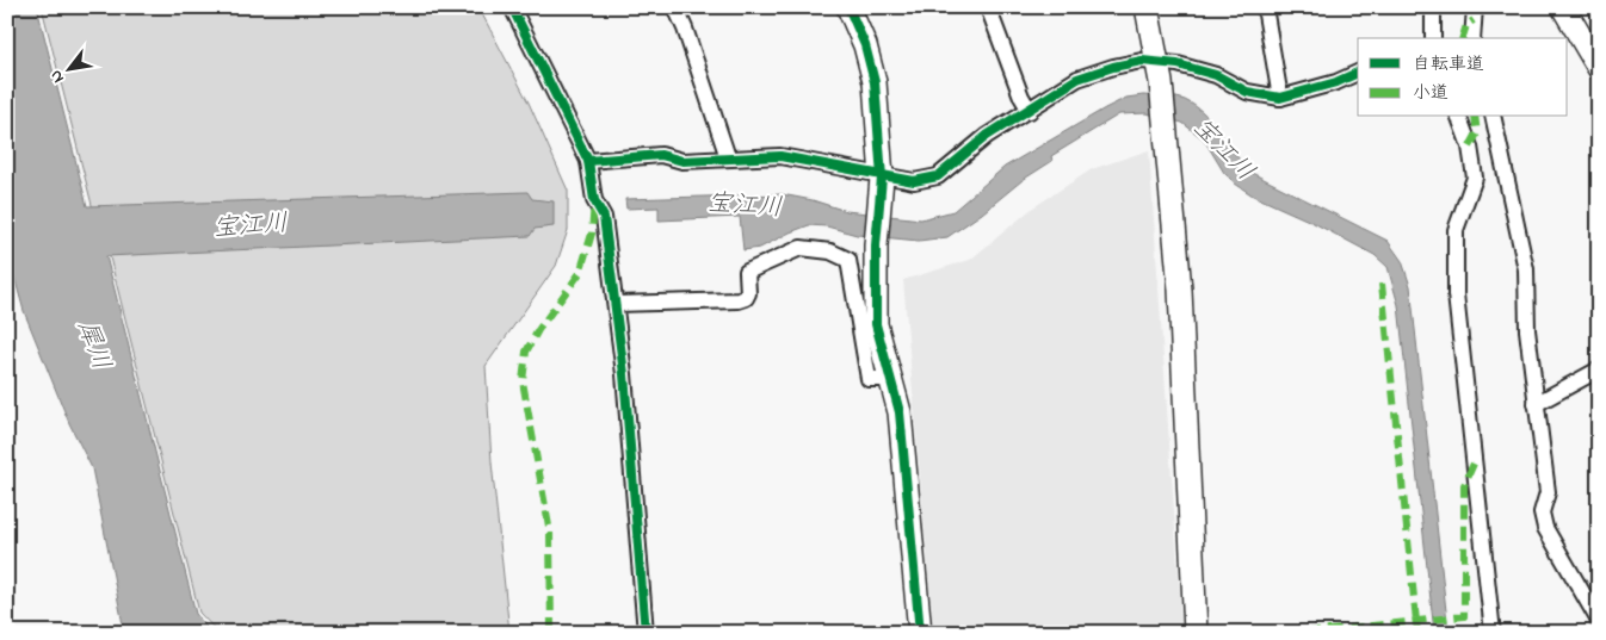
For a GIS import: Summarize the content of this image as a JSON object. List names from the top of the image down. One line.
{"water":["宝江川","犀川"],"legend":["自転車道","小道"],"north":"bottom left"}
